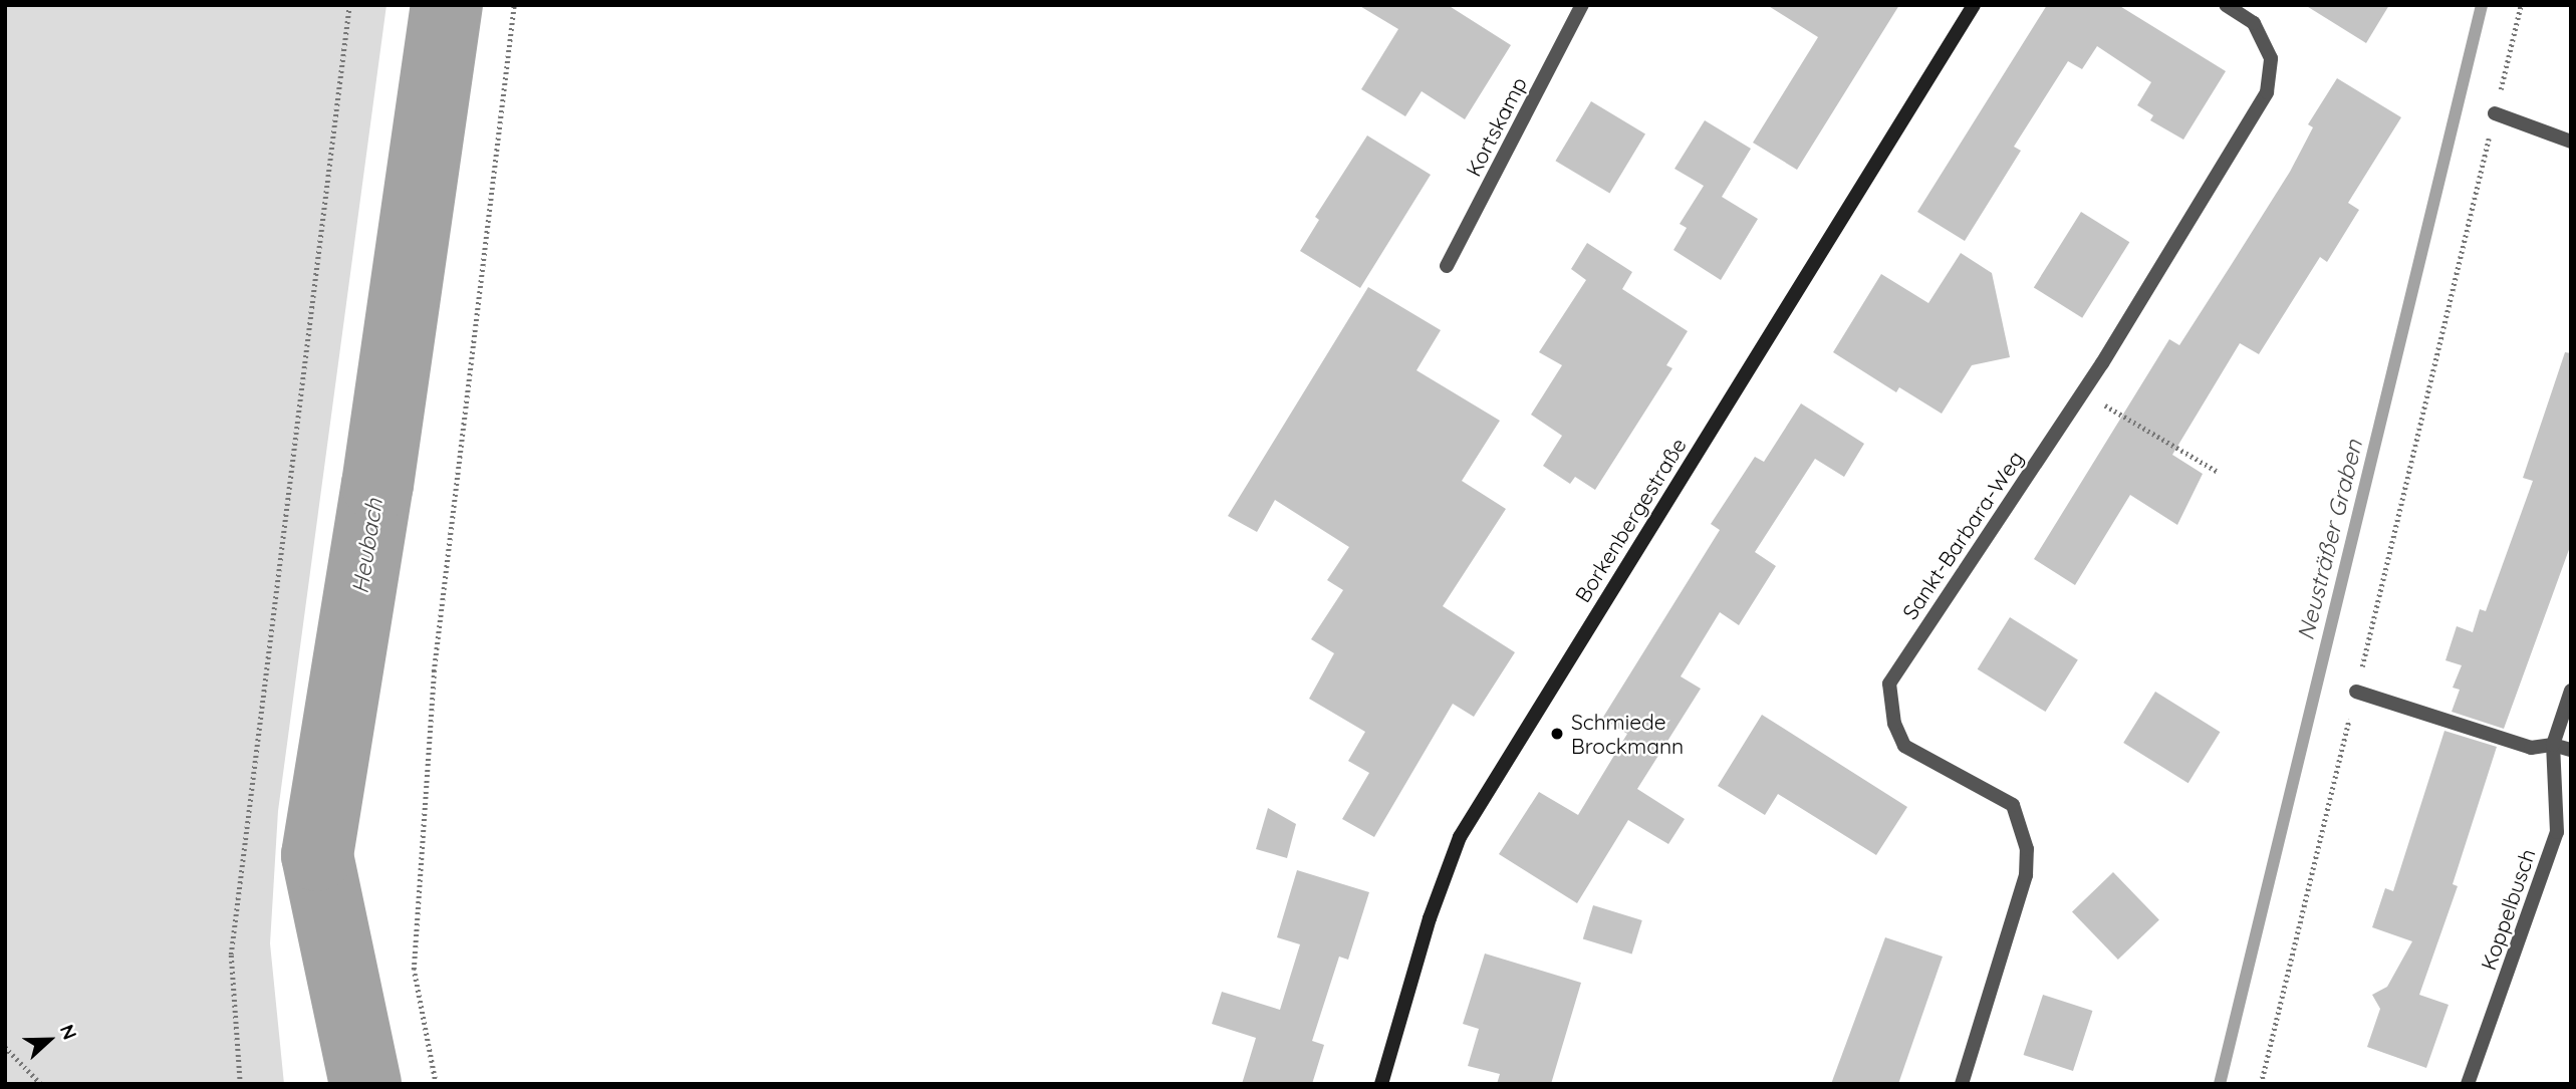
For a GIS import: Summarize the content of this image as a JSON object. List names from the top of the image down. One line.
{"streets":{"street":["Kortskamp","Borkenbergestraße","Sankt-Barbara-Weg","Koppelbusch"]},"water":["Neusträßer Graben","Heubach"],"places":["Schmiede Brockmann"],"north":"right"}
